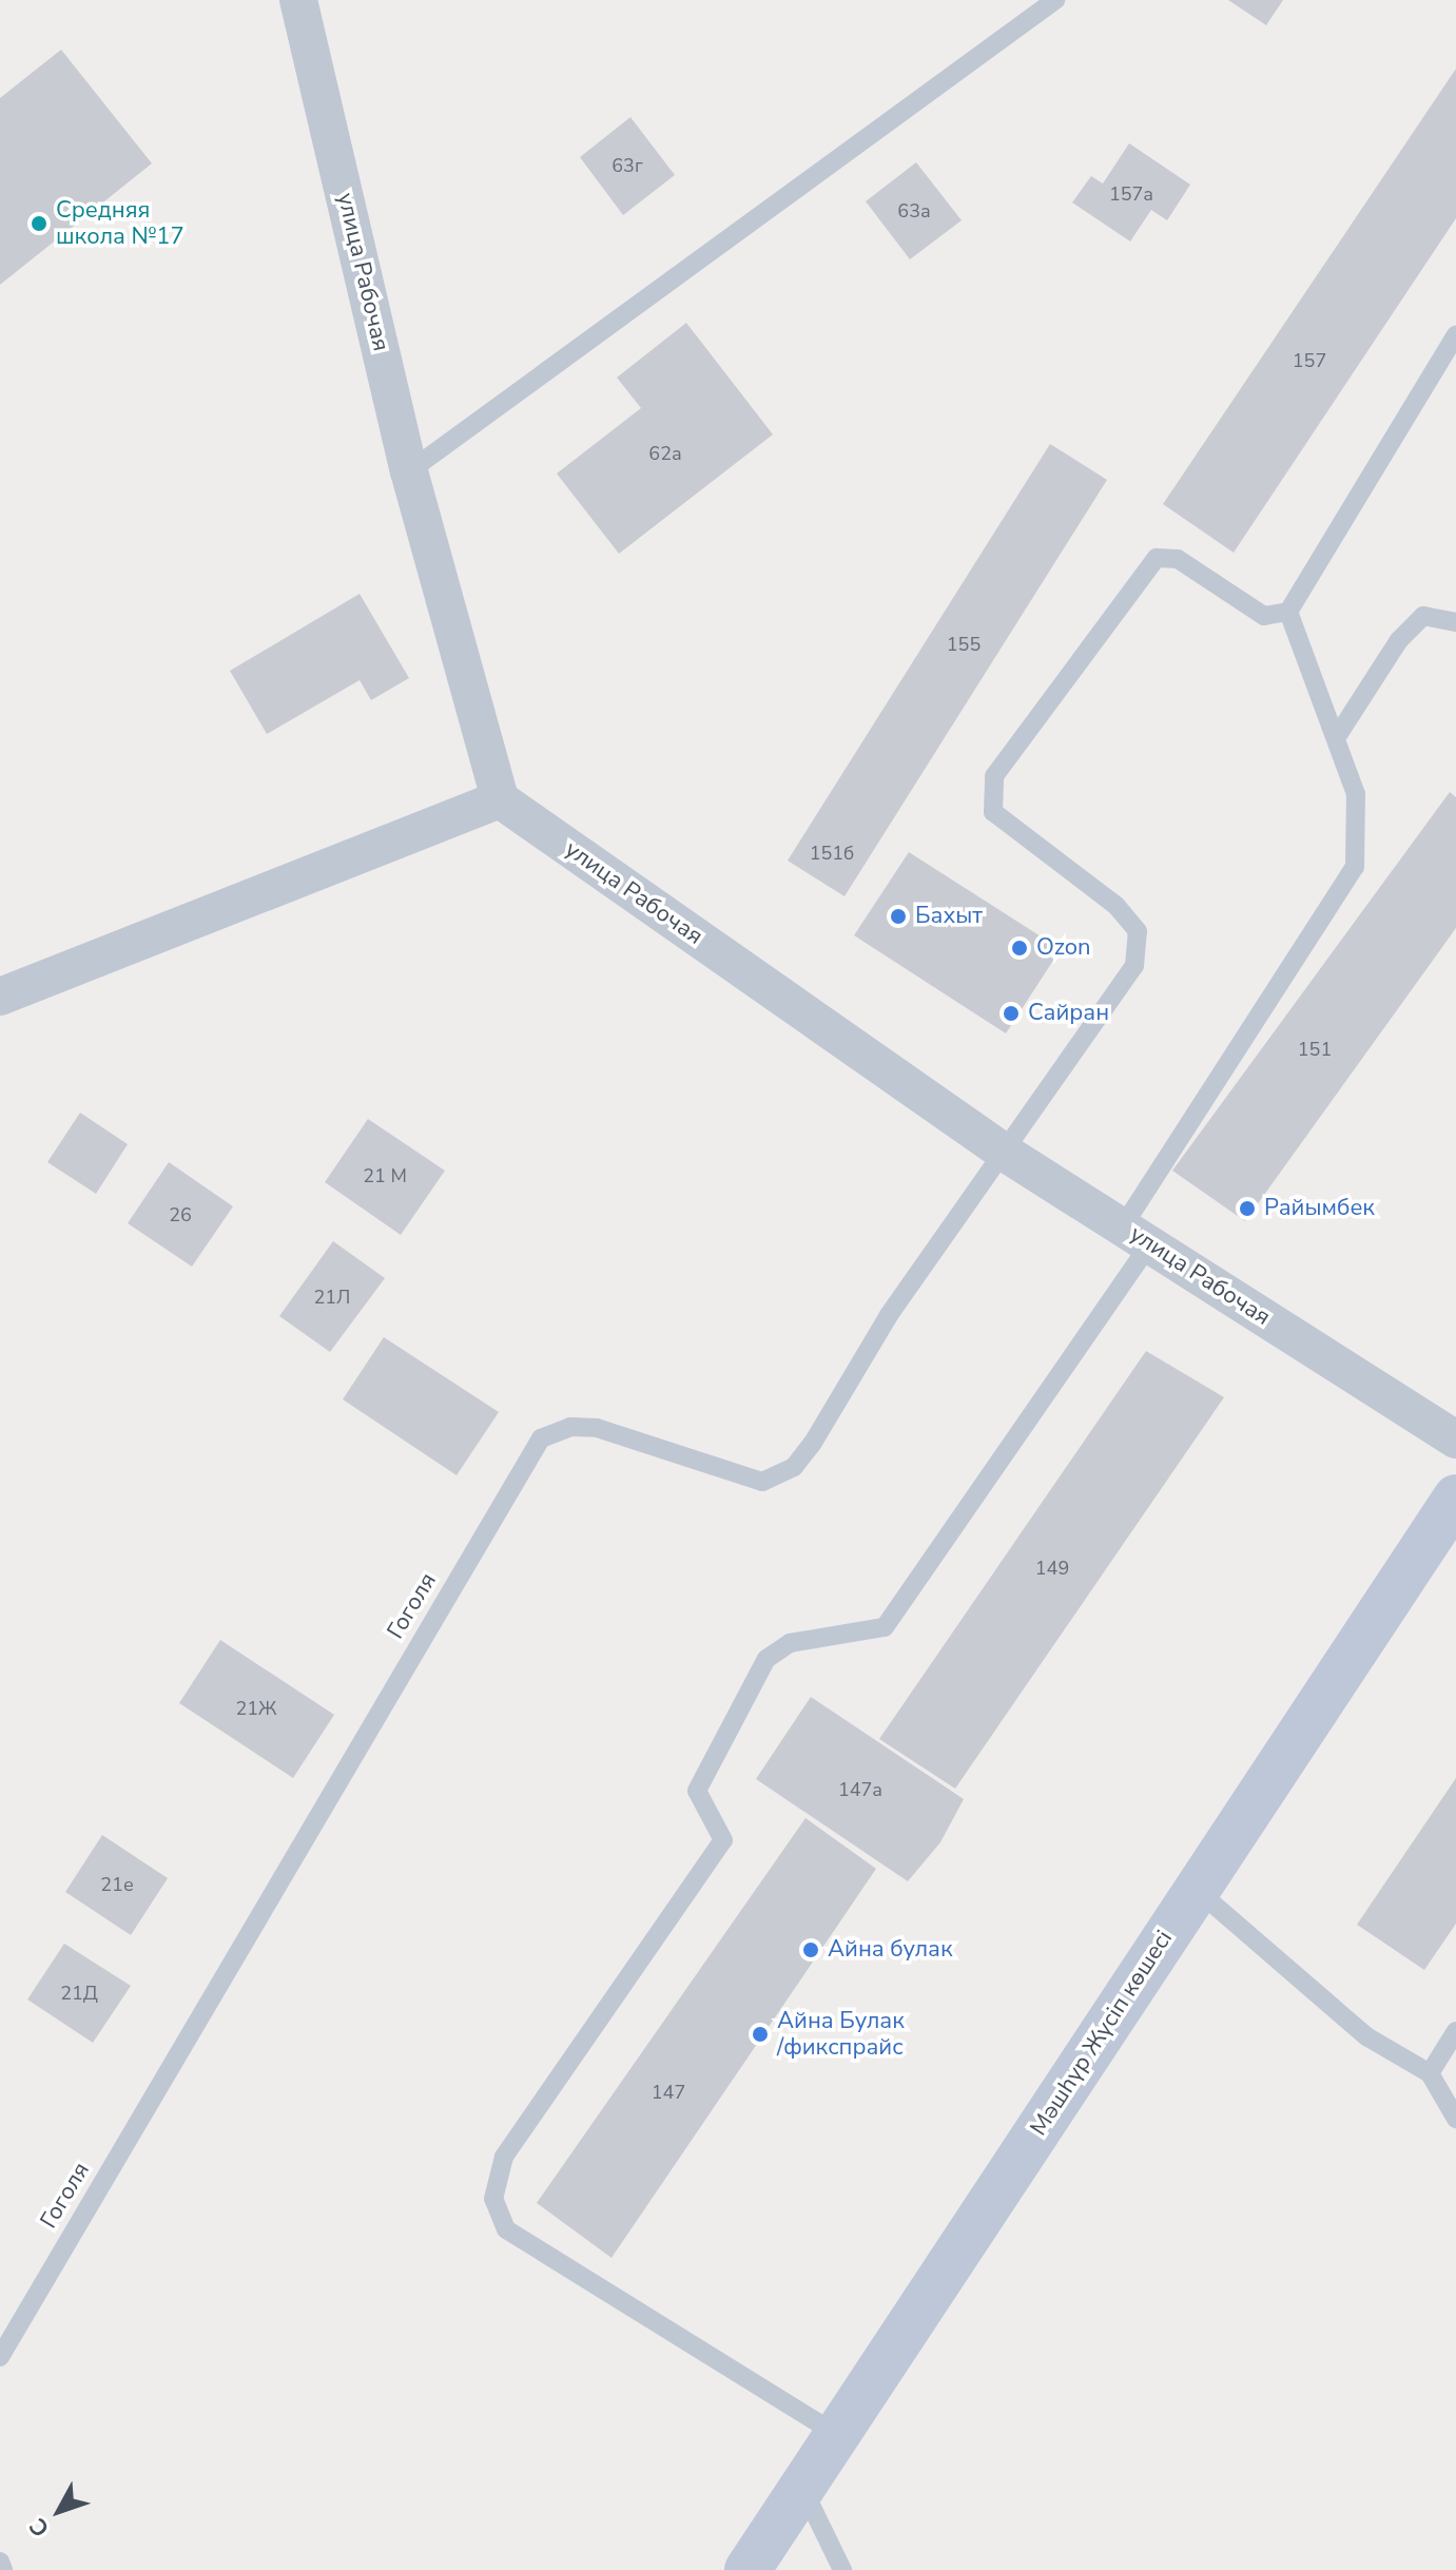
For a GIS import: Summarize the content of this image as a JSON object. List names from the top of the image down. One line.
{"streets":{"main road":["Мәшһүр Жүсіп көшесі"],"street":["улица Рабочая"],"lane":["Гоголя"]},"crossings":[["улица Рабочая","Гоголя"]],"places":["Средняя школа №17","Бахыт","Ozon","Сайран","Райымбек","Айна булак","Айна Булак /фикспрайс"],"house_numbers":["63г","157а","63а","157","62а","155","151б","151","21 М","26","21Л","149","21Ж","147а","21е","21Д","147"],"north":"bottom left"}
